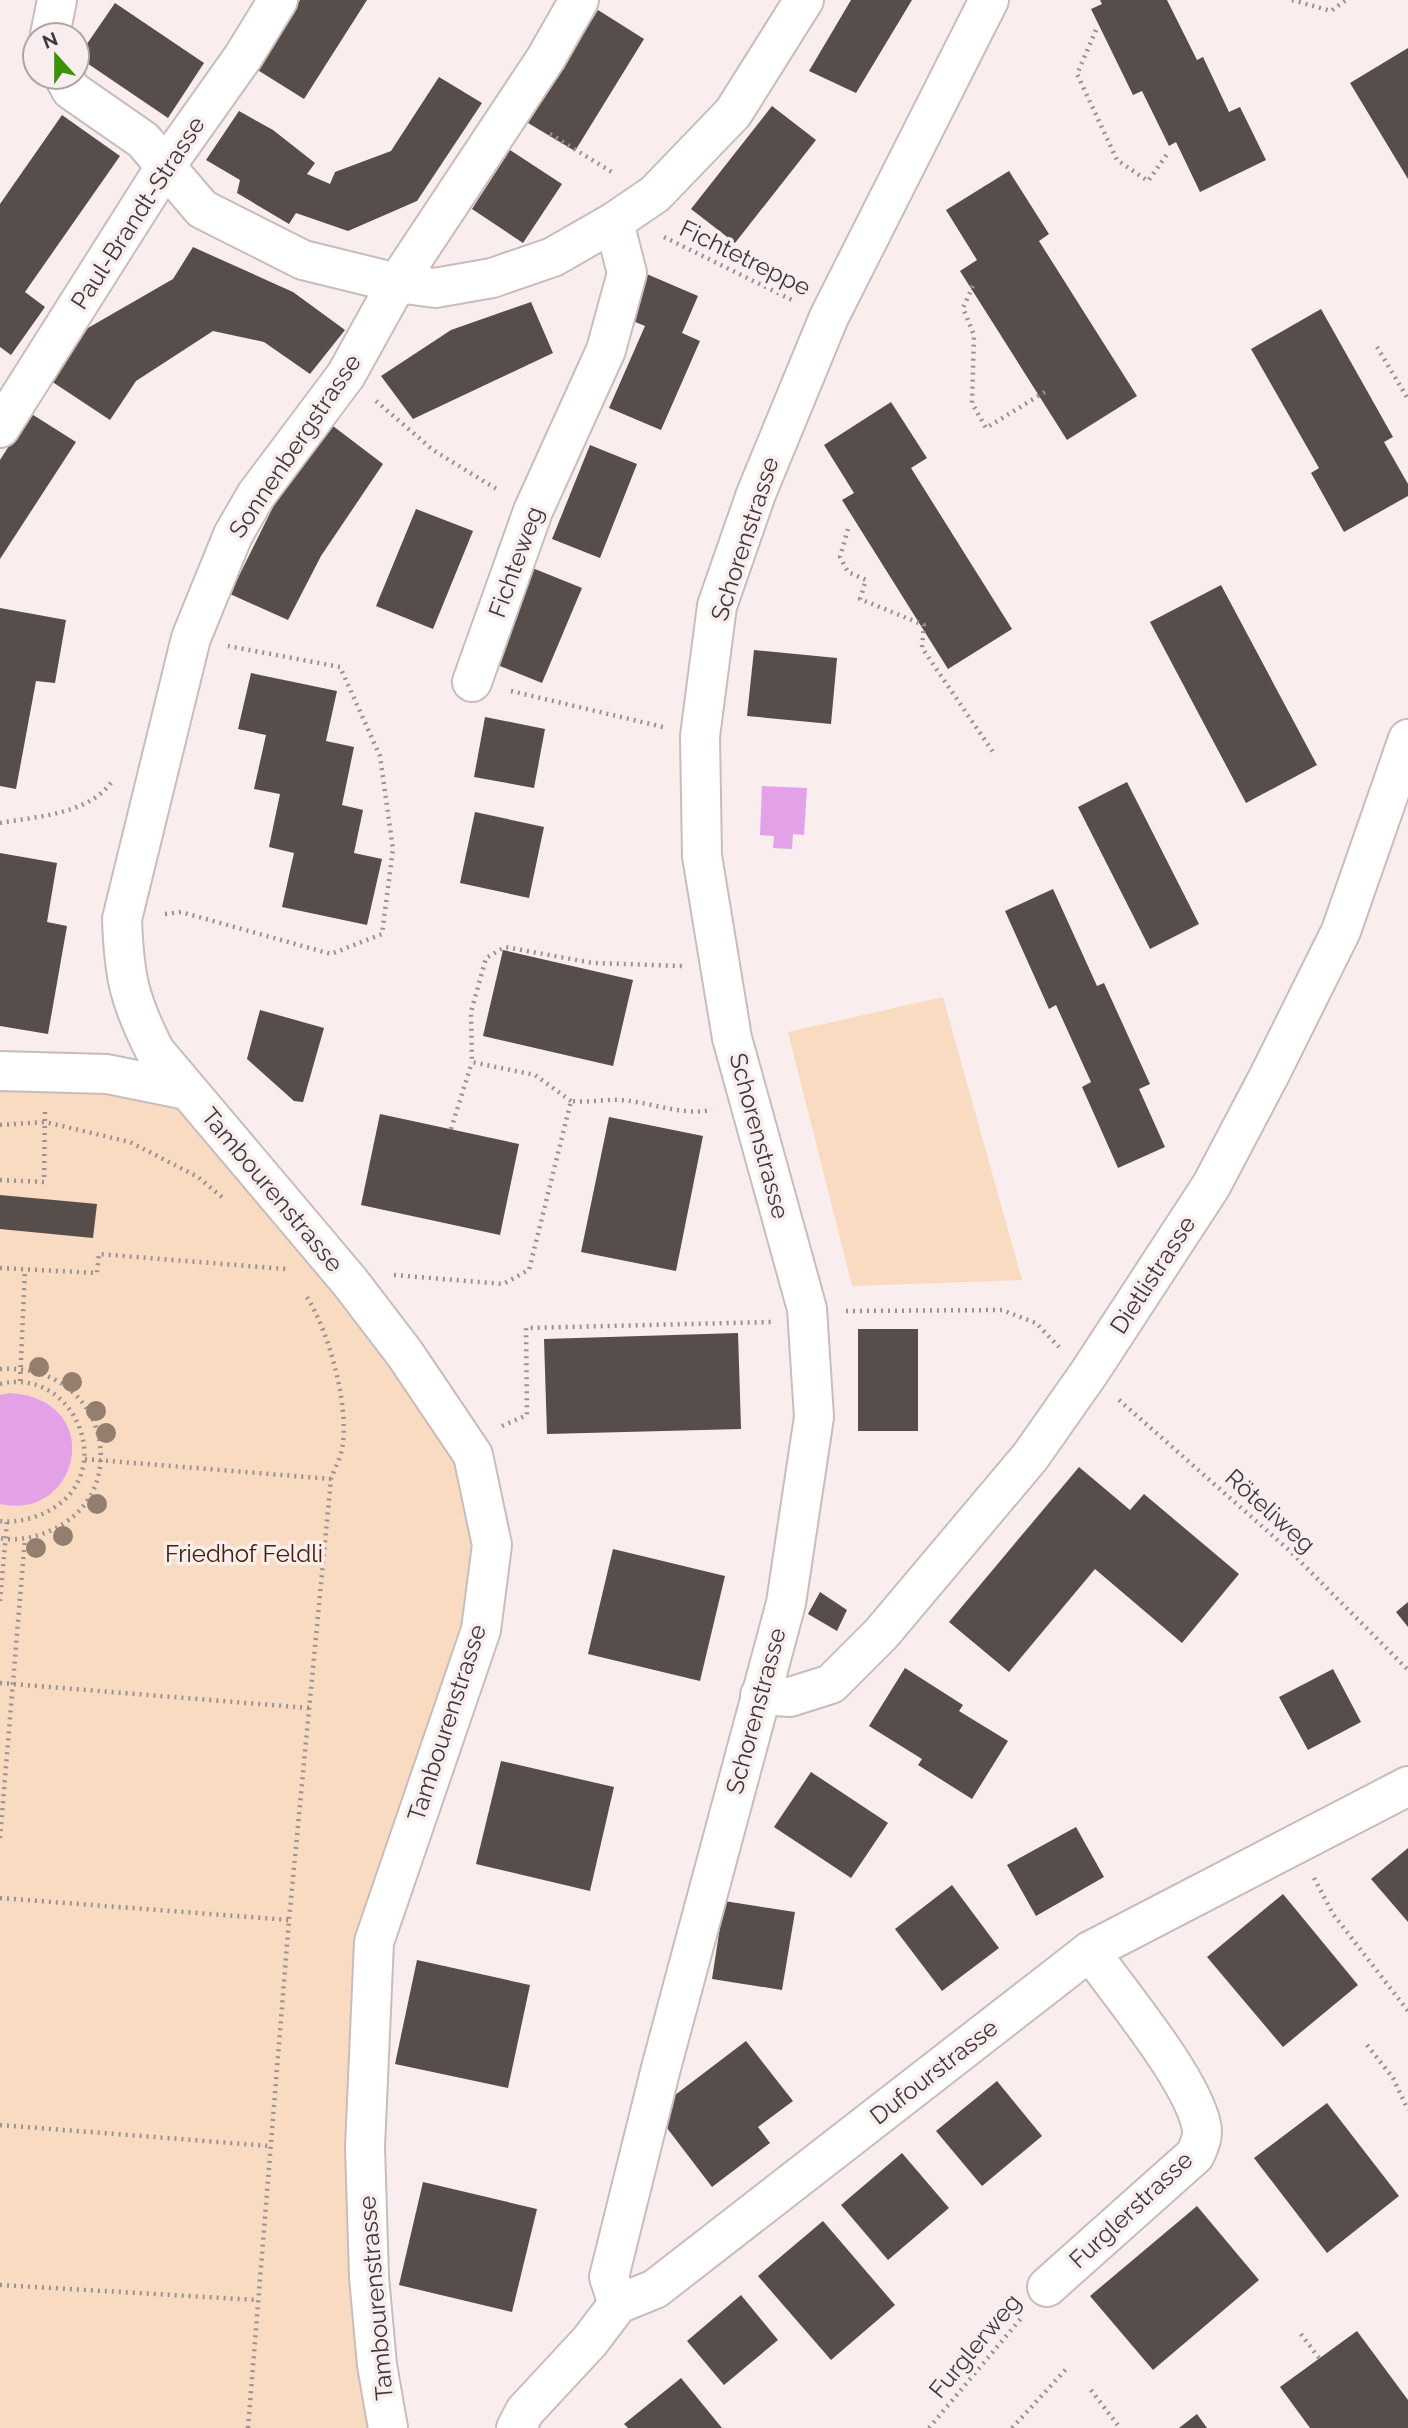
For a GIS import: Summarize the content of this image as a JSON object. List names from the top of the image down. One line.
{"streets":{"street":["Paul-Brandt-Strasse","Sonnenbergstrasse","Schorenstrasse","Fichteweg","Tambourenstrasse","Dietlistrasse","Dufourstrasse","Furglerstrasse"],"path":["Fichtetreppe","Röteliweg","Furglerweg"]},"crossings":[["Fichtetreppe","Schorenstrasse"],["Sonnenbergstrasse","Tambourenstrasse"],["Schorenstrasse","Dietlistrasse"],["Schorenstrasse","Dufourstrasse"],["Dufourstrasse","Furglerstrasse"],["Furglerstrasse","Furglerweg"]],"parks":["Friedhof Feldli"],"north":"top"}
